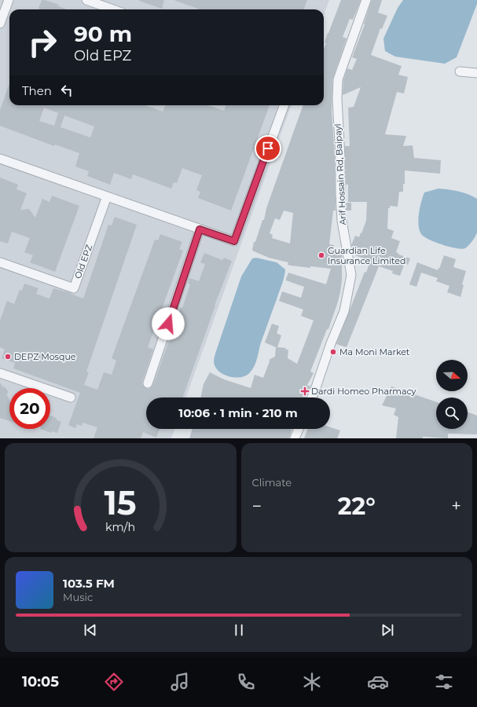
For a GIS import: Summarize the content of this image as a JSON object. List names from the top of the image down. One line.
{"streets":{"street":["Arif Hossain Rd, Baipayl","Old EPZ"]},"places":{"other":["Guardian Life Insurance Limited","Ma Moni Market","DEPZ Mosque"],"health":["Dardi Homeo Pharmacy"]},"north":"right","page":{"turn":["90 m","Old EPZ"],"then":"Then","limit":"20","trip":"10:06 · 1 min · 210 m","tile":"Climate","heat":["−","22°","+"],"song":["103.5 FM","Music"],"tabs":"10:05","gauge":["15","km/h"]}}
